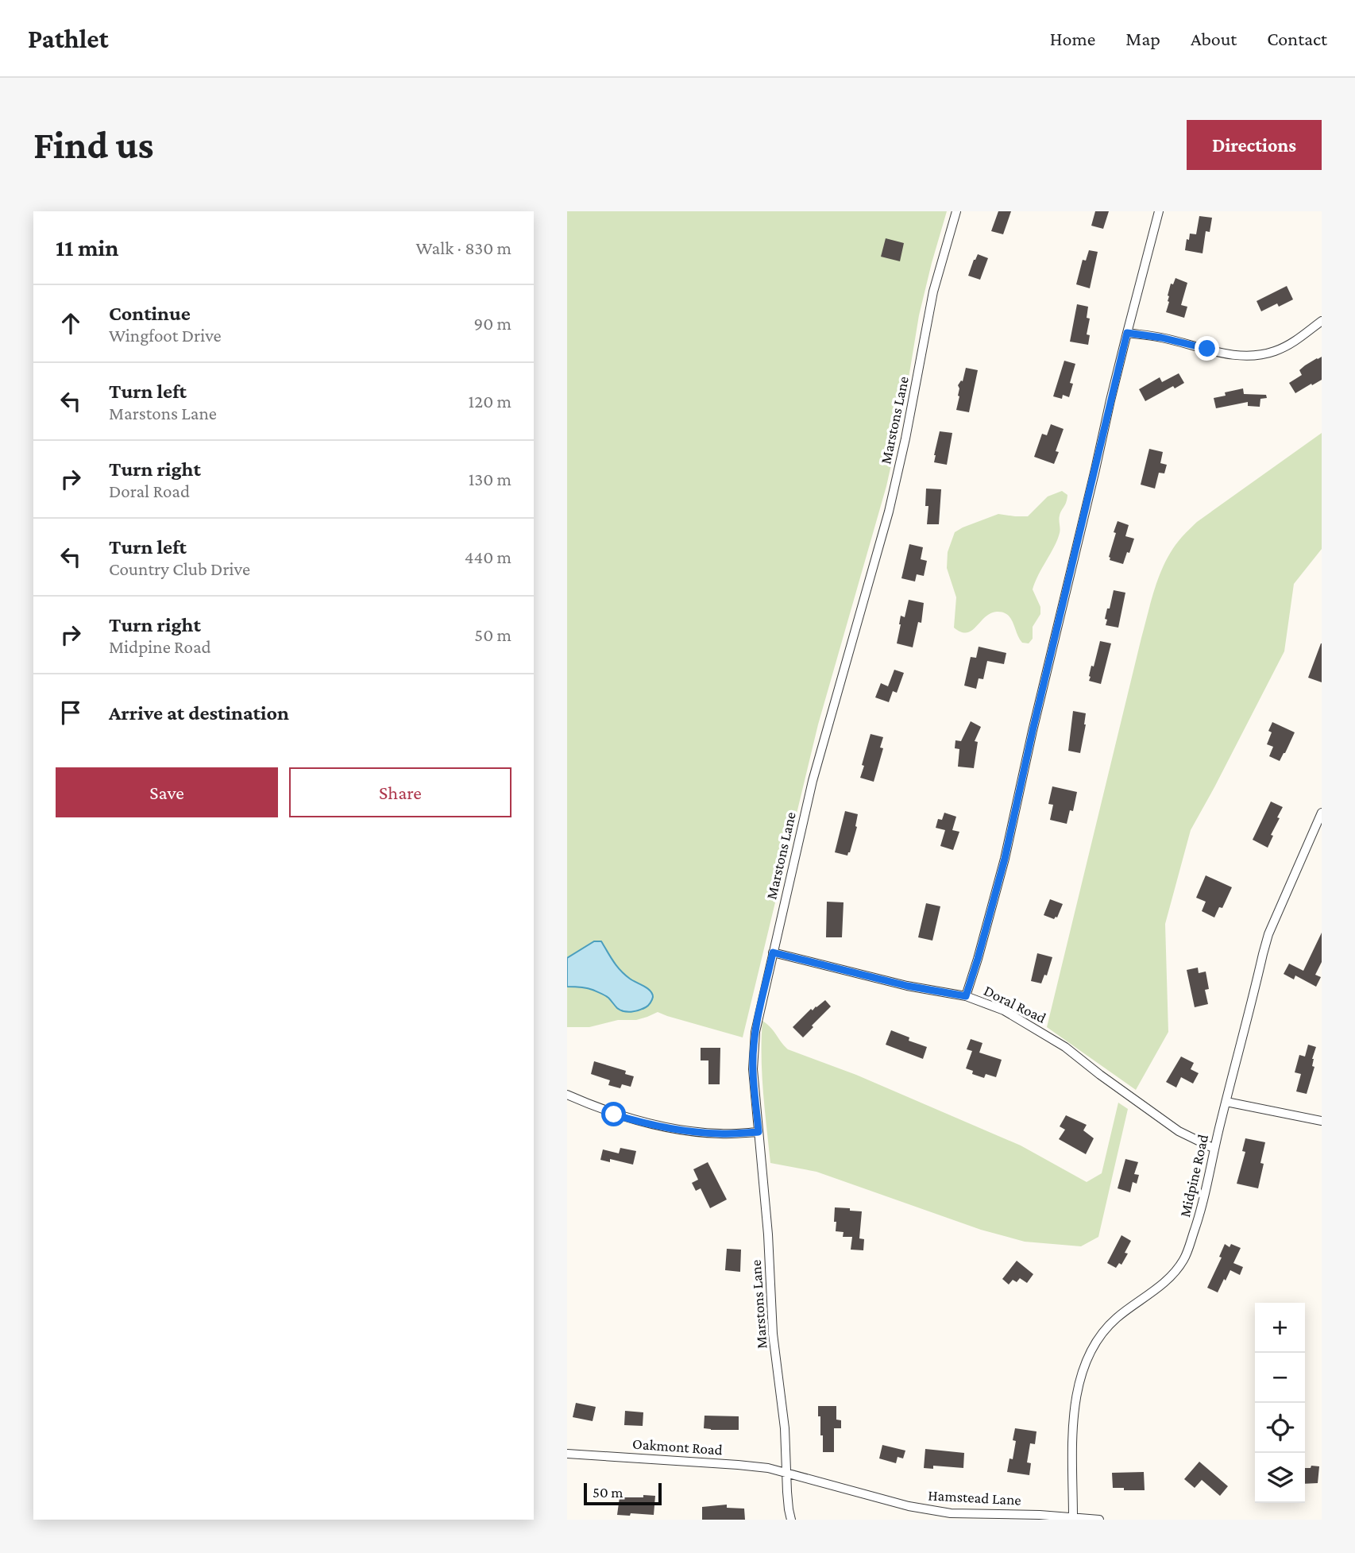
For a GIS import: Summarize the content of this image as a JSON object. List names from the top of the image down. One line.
{"streets":{"street":["Marstons Lane","Doral Road","Midpine Road","Oakmont Road","Hamstead Lane"]},"crossings":[["Marstons Lane","Doral Road"],["Marstons Lane","Oakmont Road"],["Marstons Lane","Hamstead Lane"],["Doral Road","Midpine Road"],["Midpine Road","Hamstead Lane"],["Oakmont Road","Hamstead Lane"]],"scale_bar":"50 m","page":{"header":"Pathlet","nav":["Home","Map","About","Contact"],"buttons":["Directions",["Save","Share"]],"title":"Find us","heading":["11 min","Walk · 830 m"],"list":[["Continue","Wingfoot Drive","90 m"],["Turn left","Marstons Lane","120 m"],["Turn right","Doral Road","130 m"],["Turn left","Country Club Drive","440 m"],["Turn right","Midpine Road","50 m"],"Arrive at destination"],"map_buttons":["+","−"],"scale":"50 m"}}
